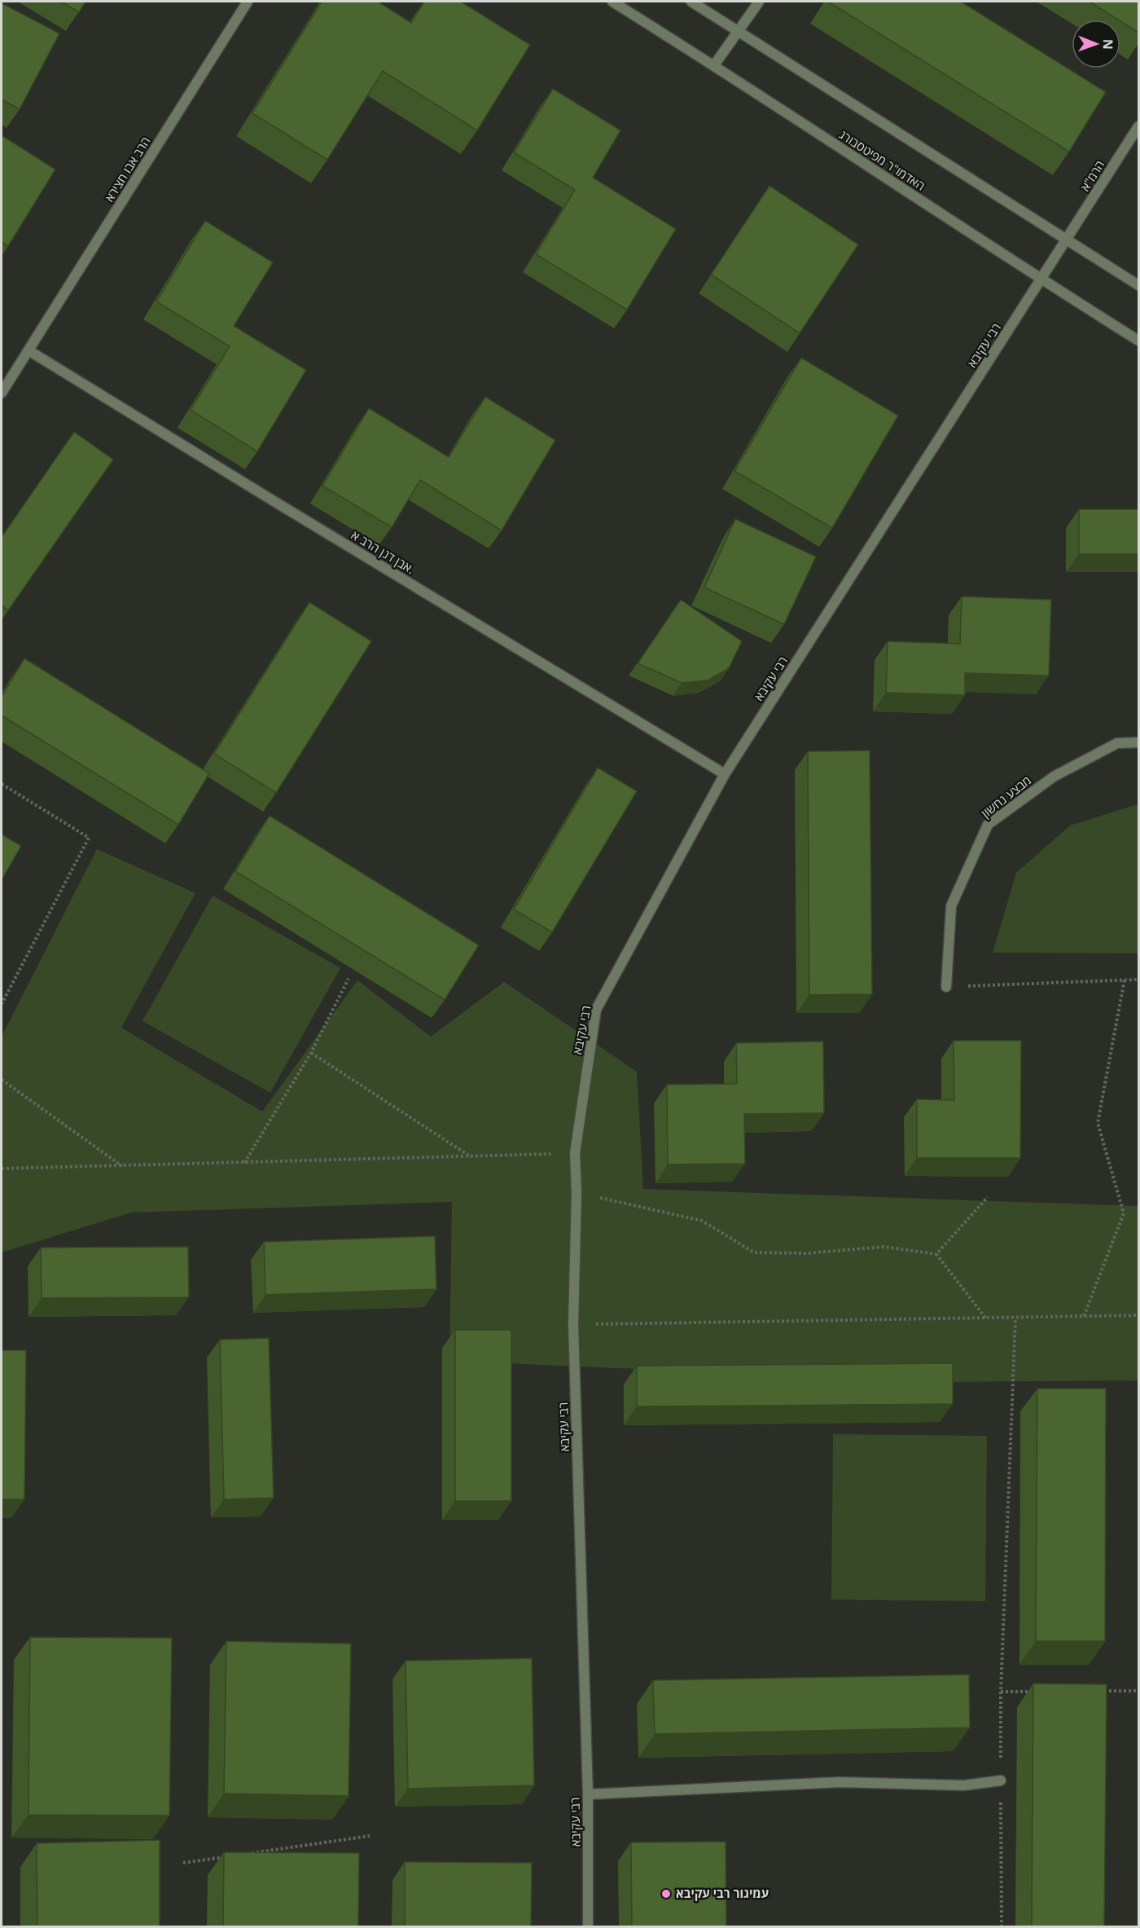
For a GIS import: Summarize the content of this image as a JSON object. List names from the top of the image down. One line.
{"streets":{"street":["האדמו\"ר מפיטסבורג","הרב אבו חצירא","הרמ\"א","רבי עקיבא","אבן דנן הרב א.","מבצע נחשון"]},"crossings":[["האדמו\"ר מפיטסבורג","רבי עקיבא"],["הרב אבו חצירא","אבן דנן הרב א."],["הרמ\"א","רבי עקיבא"],["רבי עקיבא","אבן דנן הרב א."]],"places":["עמיגור רבי עקיבא"],"north":"right"}
